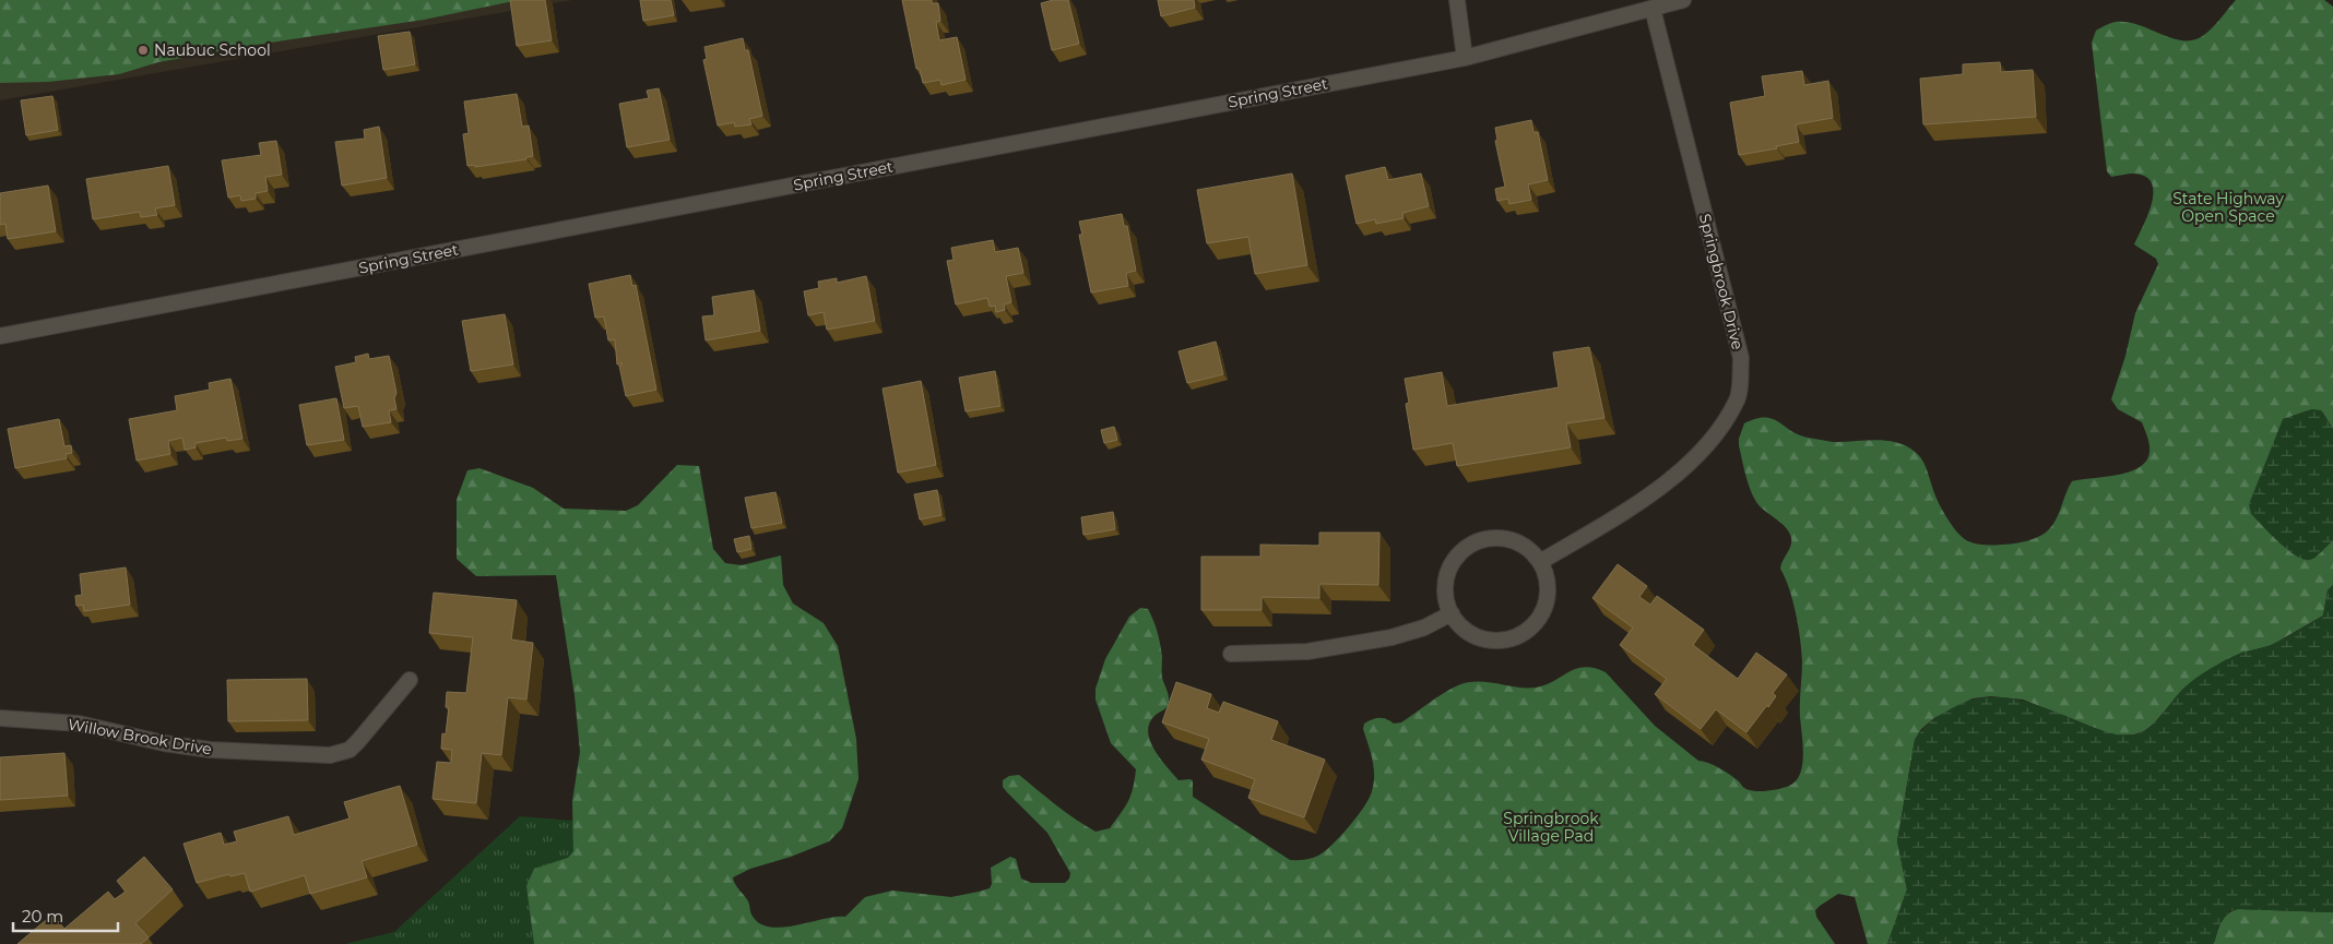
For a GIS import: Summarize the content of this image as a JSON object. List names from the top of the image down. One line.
{"streets":{"street":["Spring Street","Springbrook Drive","Willow Brook Drive"]},"crossings":[["Spring Street","Springbrook Drive"]],"parks":["State Highway Open Space","Springbrook Village Pad"],"places":["Naubuc School"],"scale_bar":"20 m"}
